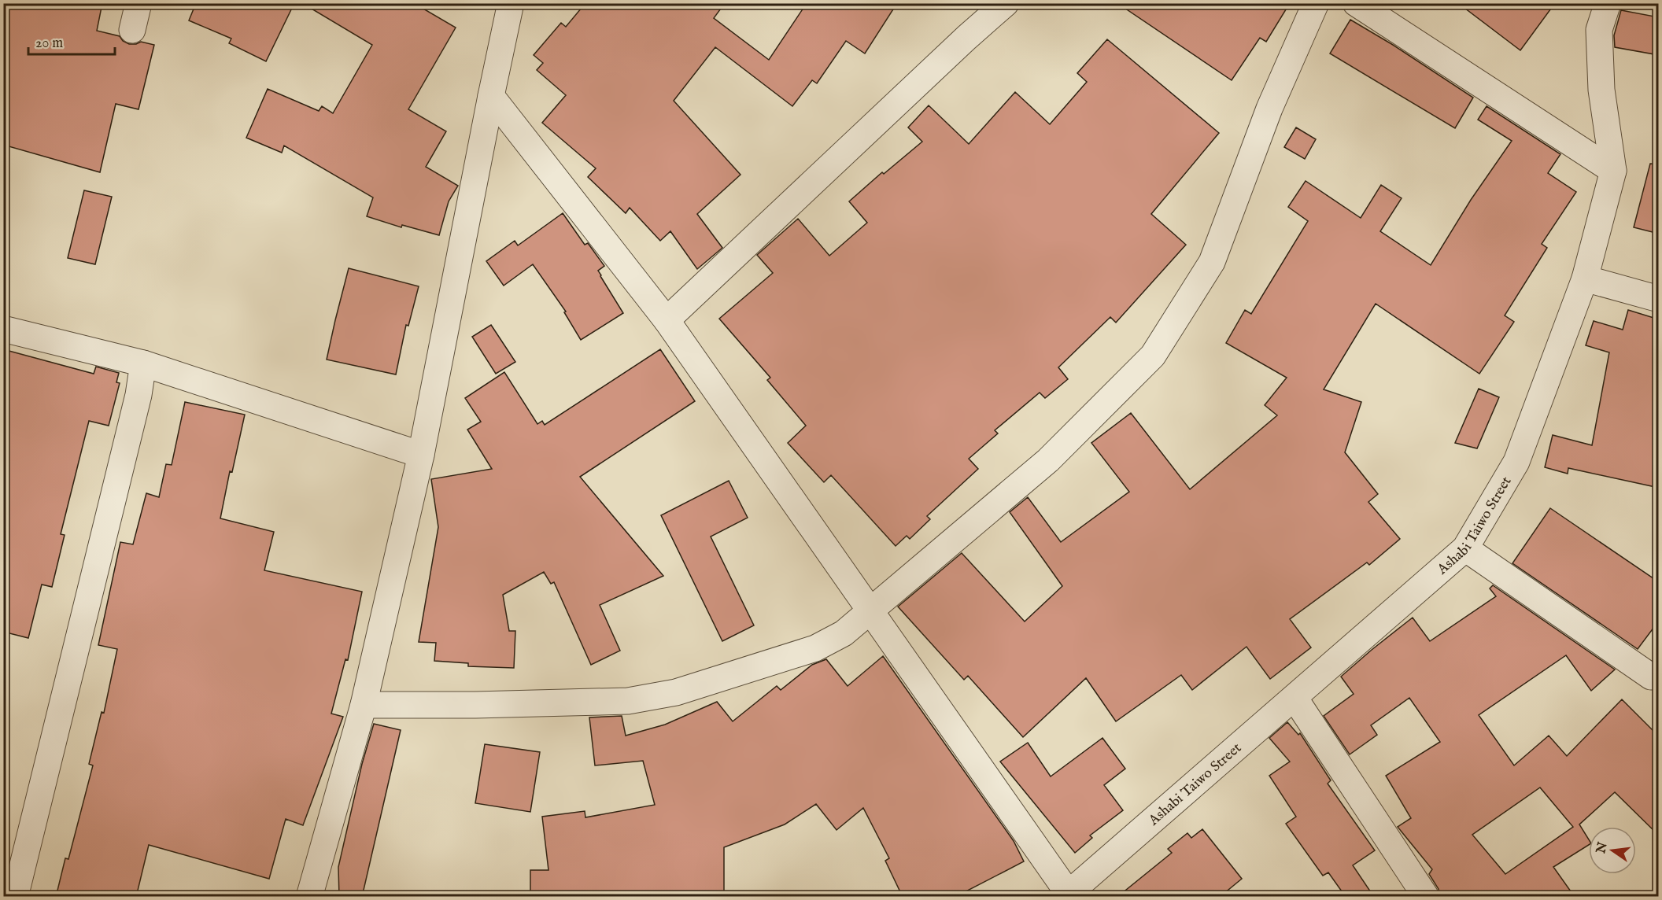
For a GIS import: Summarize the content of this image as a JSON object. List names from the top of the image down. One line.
{"streets":{"street":["Ashabi Taiwo Street"]},"scale_bar":"20 m","north":"left"}
